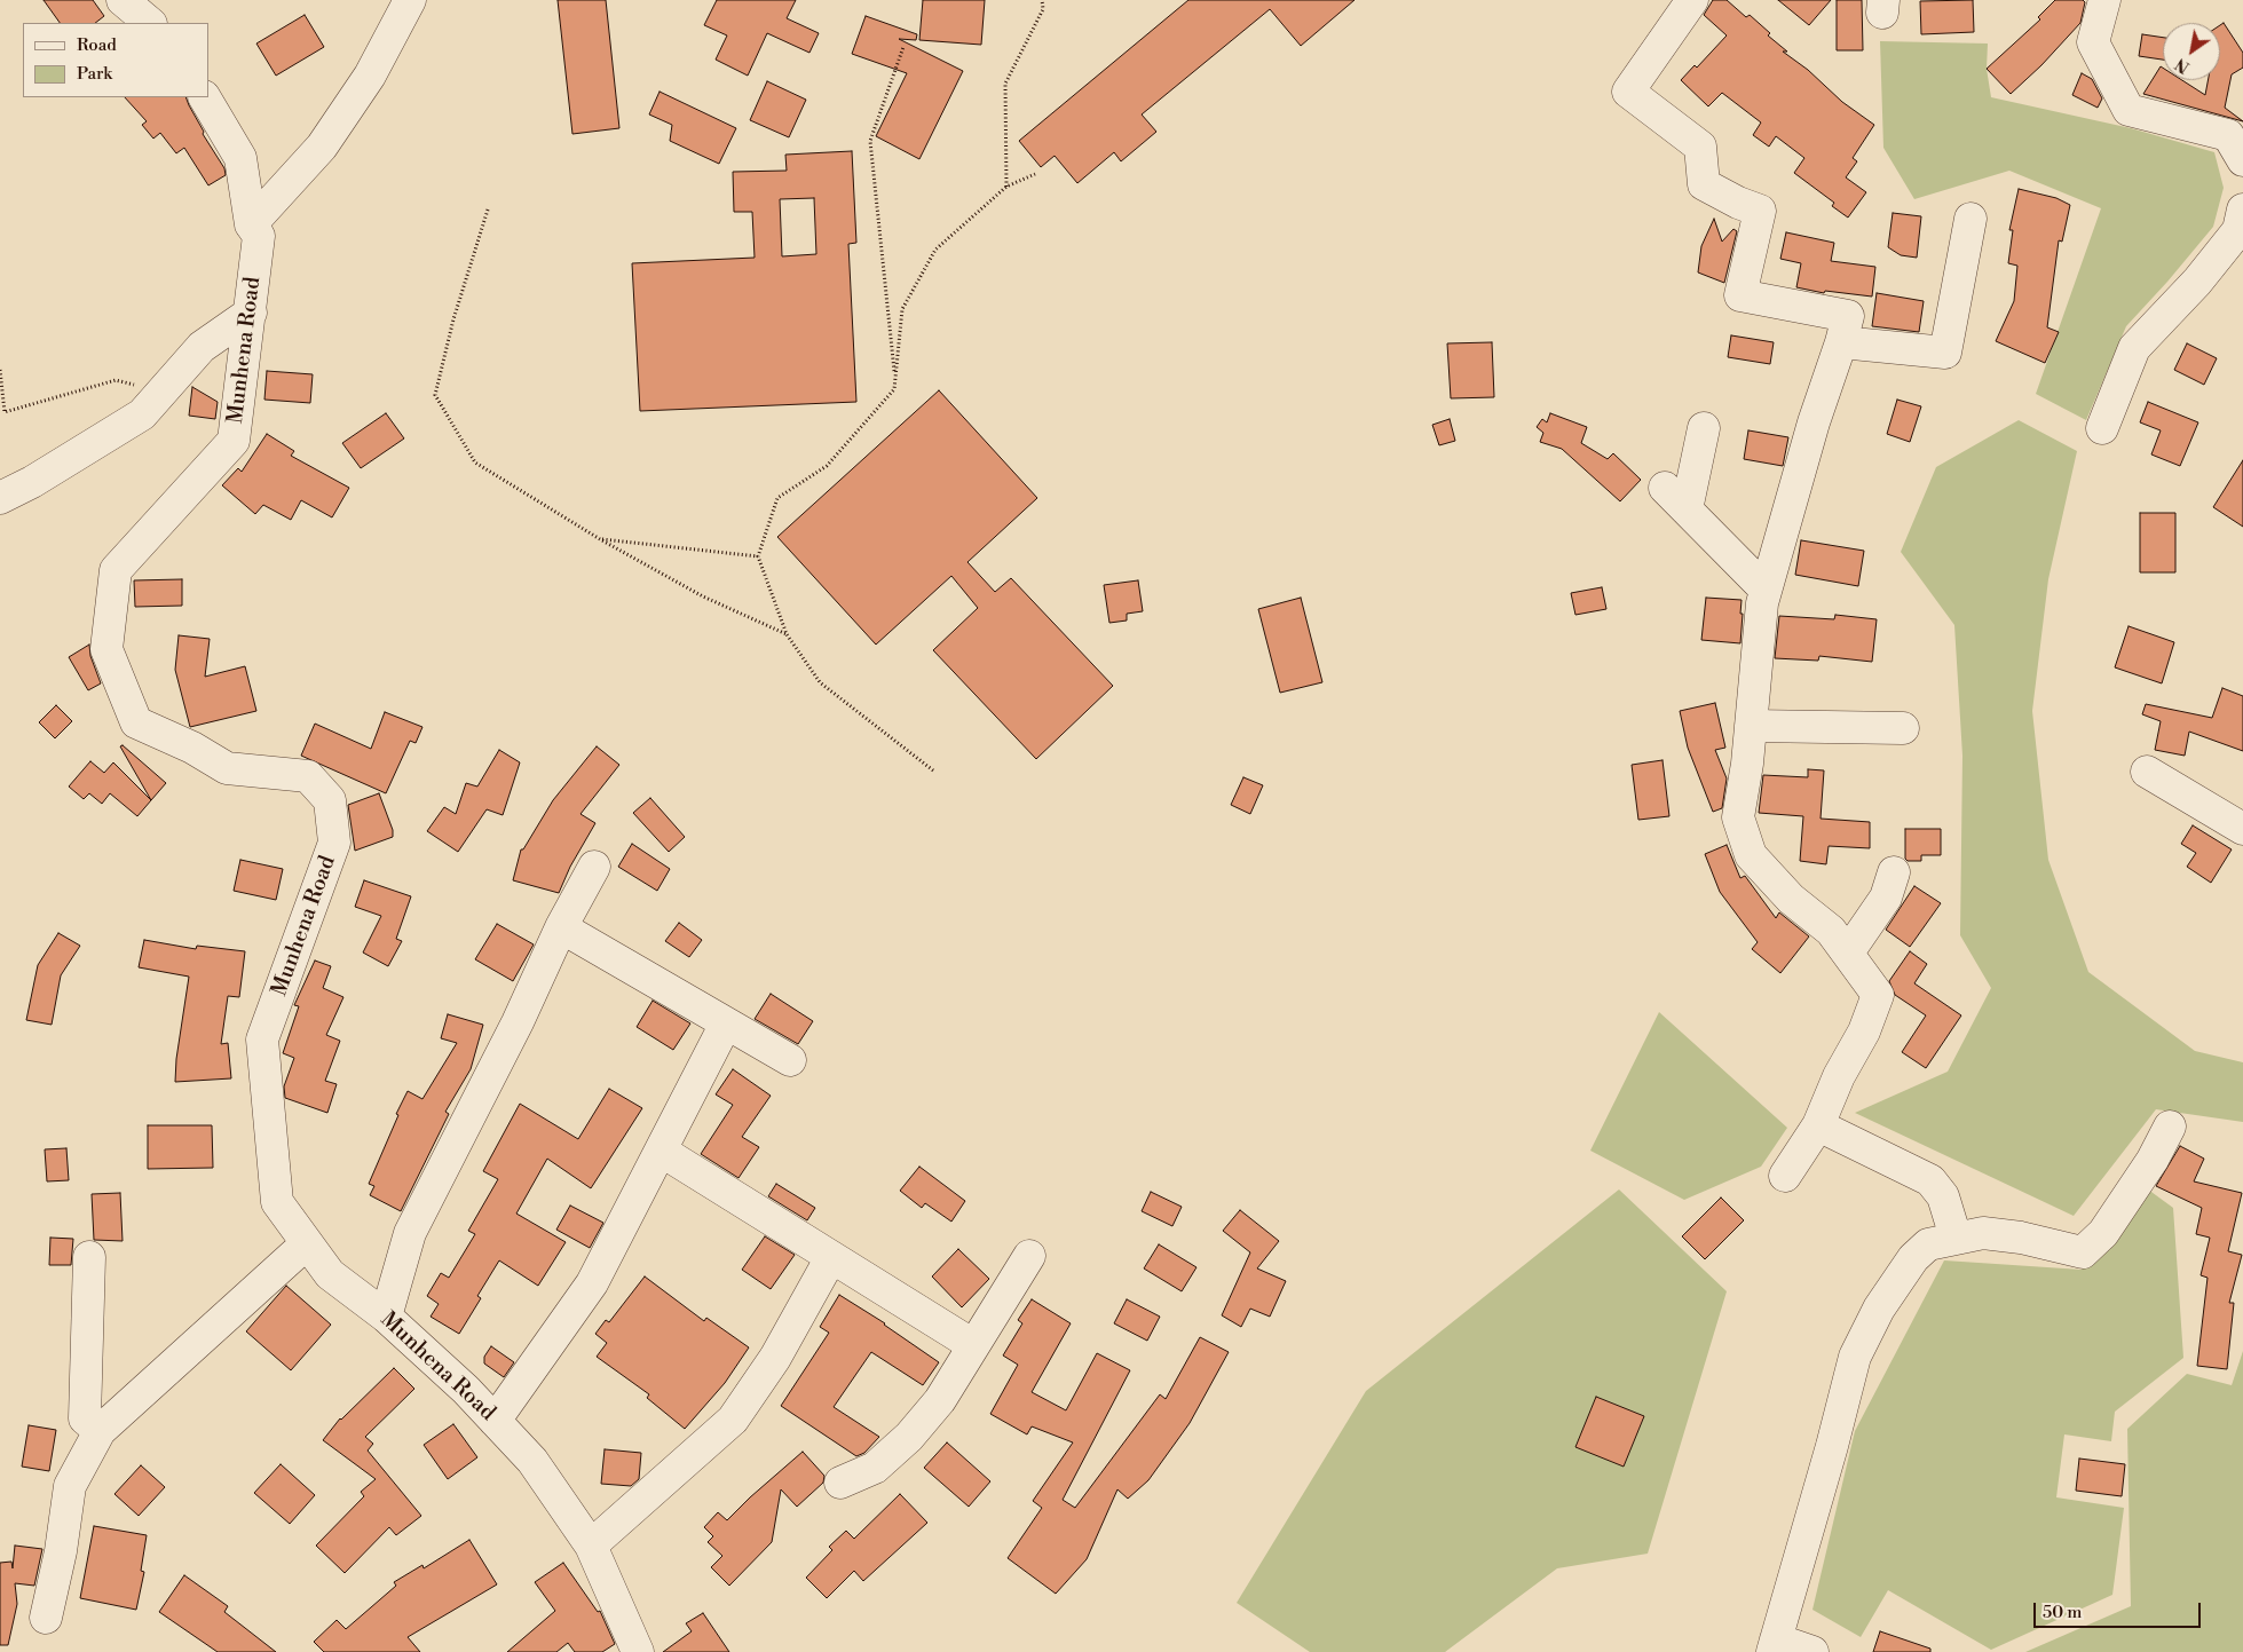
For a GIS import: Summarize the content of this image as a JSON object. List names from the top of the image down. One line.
{"streets":{"street":["Munhena Road"]},"legend":["Road","Park"],"scale_bar":"50 m","north":"bottom left"}
